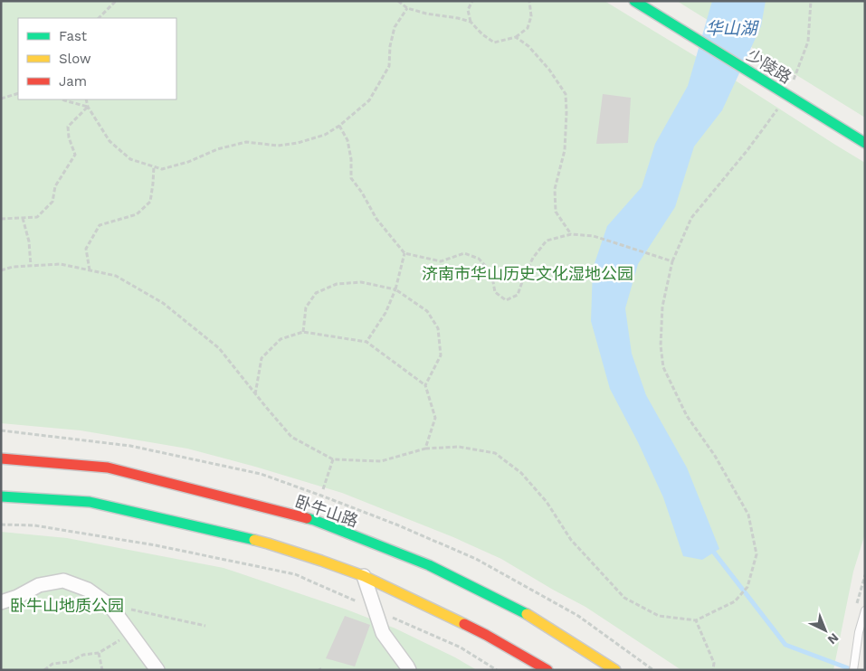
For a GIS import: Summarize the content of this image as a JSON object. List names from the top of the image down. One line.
{"streets":{"main road":["少陵路","卧牛山路"]},"water":["华山湖"],"parks":["济南市华山历史文化湿地公园","卧牛山地质公园"],"legend":["Fast","Slow","Jam"],"north":"bottom right"}
